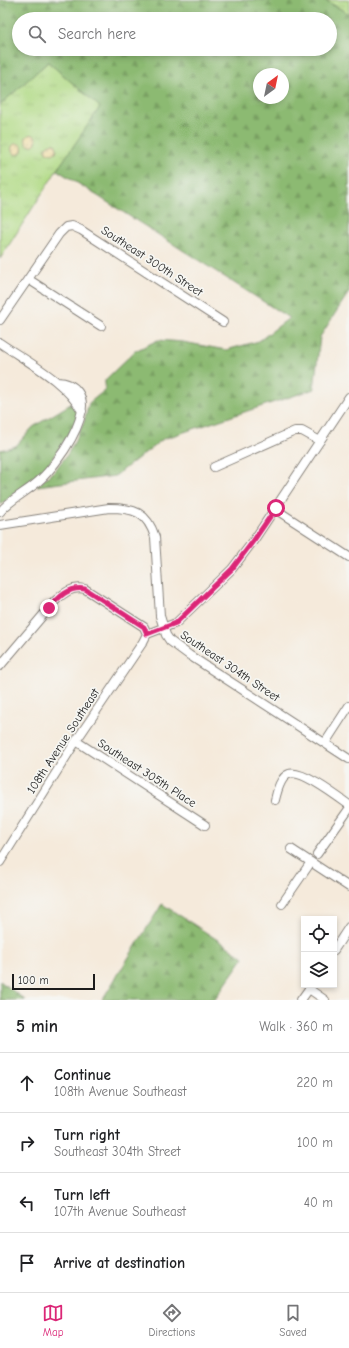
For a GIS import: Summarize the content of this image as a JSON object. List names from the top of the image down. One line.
{"streets":{"street":["Southeast 300th Street","Southeast 304th Street","108th Avenue Southeast","Southeast 305th Place"]},"crossings":[["108th Avenue Southeast","Southeast 305th Place"]],"scale_bar":"100 m","north":"top right","page":{"search":"Search here","scale":"100 m","heading":["5 min","Walk · 360 m"],"list":[["Continue","108th Avenue Southeast","220 m"],["Turn right","Southeast 304th Street","100 m"],["Turn left","107th Avenue Southeast","40 m"],"Arrive at destination"],"nav":["Map","Directions","Saved"]}}
